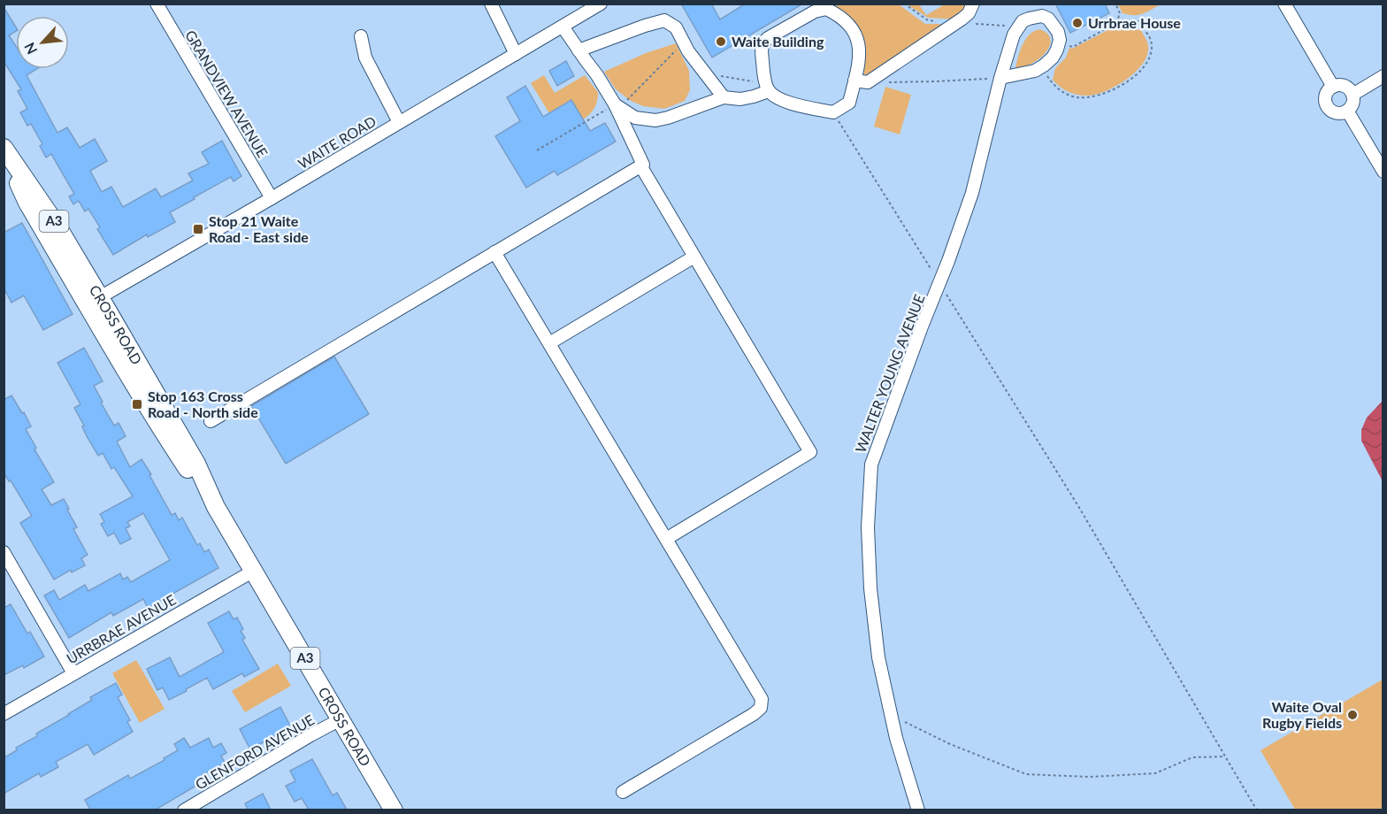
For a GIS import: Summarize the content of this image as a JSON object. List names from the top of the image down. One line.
{"streets":{"highway":["A3","CROSS ROAD"],"street":["GRANDVIEW AVENUE","WAITE ROAD","WALTER YOUNG AVENUE","URRBRAE AVENUE","GLENFORD AVENUE"]},"crossings":[["GRANDVIEW AVENUE","WAITE ROAD"],["WAITE ROAD","CROSS ROAD"],["CROSS ROAD","URRBRAE AVENUE"],["CROSS ROAD","GLENFORD AVENUE"]],"places":{"other":["Urrbrae House","Waite Building","Waite Oval Rugby Fields"],"transit":["Stop 21 Waite Road - East side","Stop 163 Cross Road - North side"]},"north":"bottom left"}
